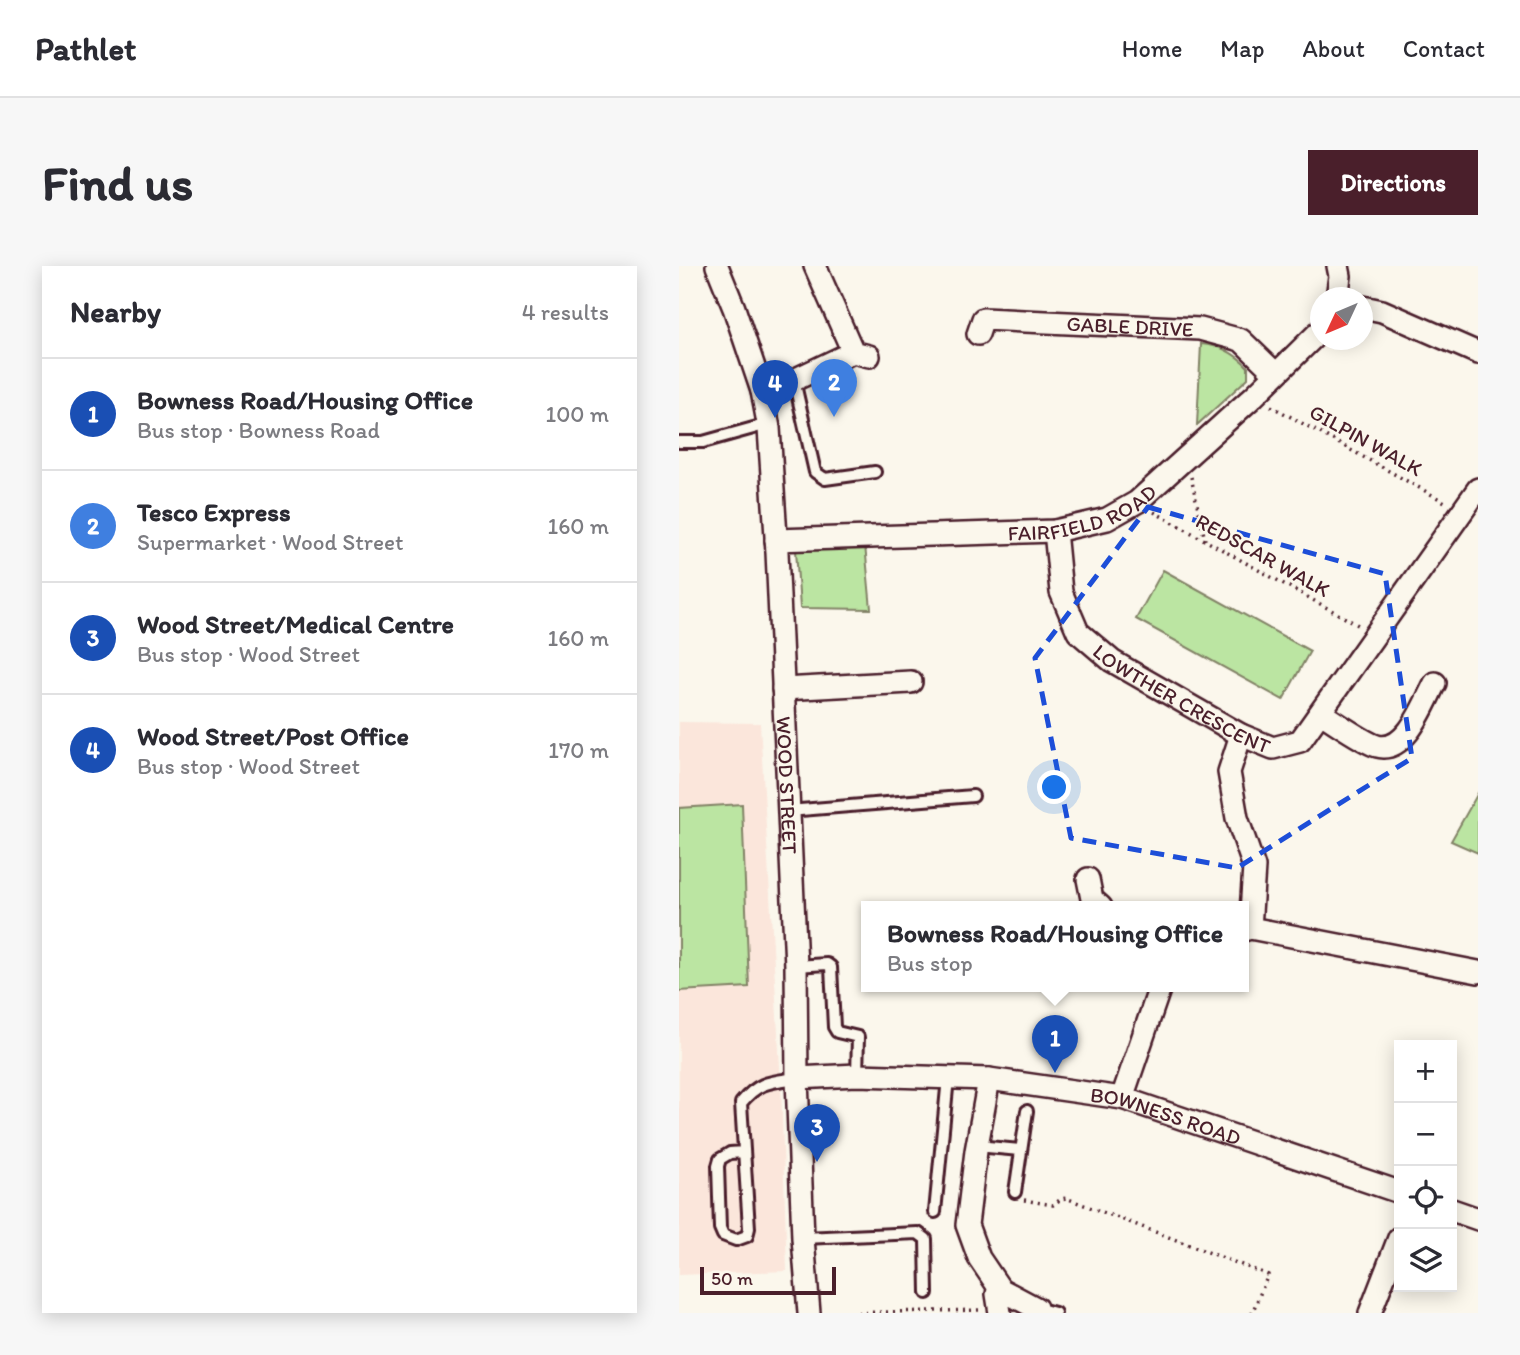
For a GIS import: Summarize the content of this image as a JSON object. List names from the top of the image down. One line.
{"streets":{"street":["GABLE DRIVE","FAIRFIELD ROAD","LOWTHER CRESCENT","WOOD STREET","BOWNESS ROAD"],"path":["GILPIN WALK","REDSCAR WALK"]},"crossings":[["GABLE DRIVE","FAIRFIELD ROAD"],["GILPIN WALK","FAIRFIELD ROAD"],["GILPIN WALK","LOWTHER CRESCENT"],["FAIRFIELD ROAD","REDSCAR WALK"],["FAIRFIELD ROAD","LOWTHER CRESCENT"],["FAIRFIELD ROAD","WOOD STREET"],["REDSCAR WALK","LOWTHER CRESCENT"],["WOOD STREET","BOWNESS ROAD"]],"scale_bar":"50 m","north":"bottom left","page":{"header":"Pathlet","nav":["Home","Map","About","Contact"],"buttons":"Directions","title":"Find us","heading":["Nearby","4 results"],"list":[{"mark":"1","name":"Bowness Road/Housing Office","note":"Bus stop · Bowness Road","value":"100 m"},{"mark":"2","name":"Tesco Express","note":"Supermarket · Wood Street","value":"160 m"},{"mark":"3","name":"Wood Street/Medical Centre","note":"Bus stop · Wood Street","value":"160 m"},{"mark":"4","name":"Wood Street/Post Office","note":"Bus stop · Wood Street","value":"170 m"}],"pins":["2","4","1","3"],"popup":["Bowness Road/Housing Office","Bus stop"],"map_buttons":["+","−"],"scale":"50 m"}}
